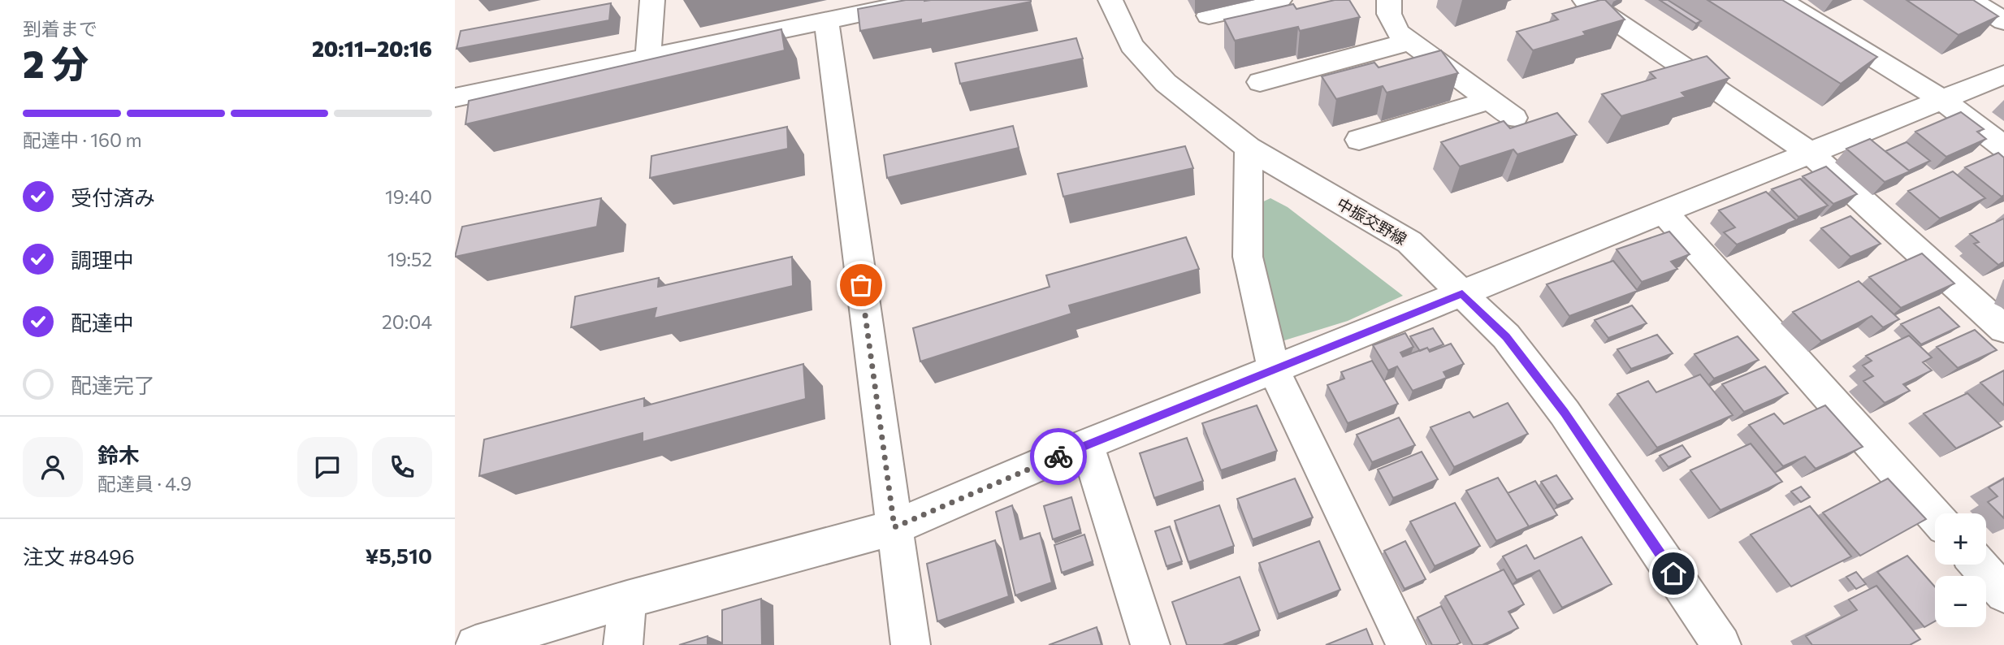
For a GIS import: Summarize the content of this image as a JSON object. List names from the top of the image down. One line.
{"streets":{"street":["中振交野線"]},"page":{"heading":["2 分","到着まで","20:11–20:16"],"panel":["鈴木","配達員 · 4.9","注文 #8496","¥5,510"],"bar":"配達中 · 160 m","list":[["受付済み","19:40"],["調理中","19:52"],["配達中","20:04"],"配達完了"],"map_buttons":["+","−"]}}
